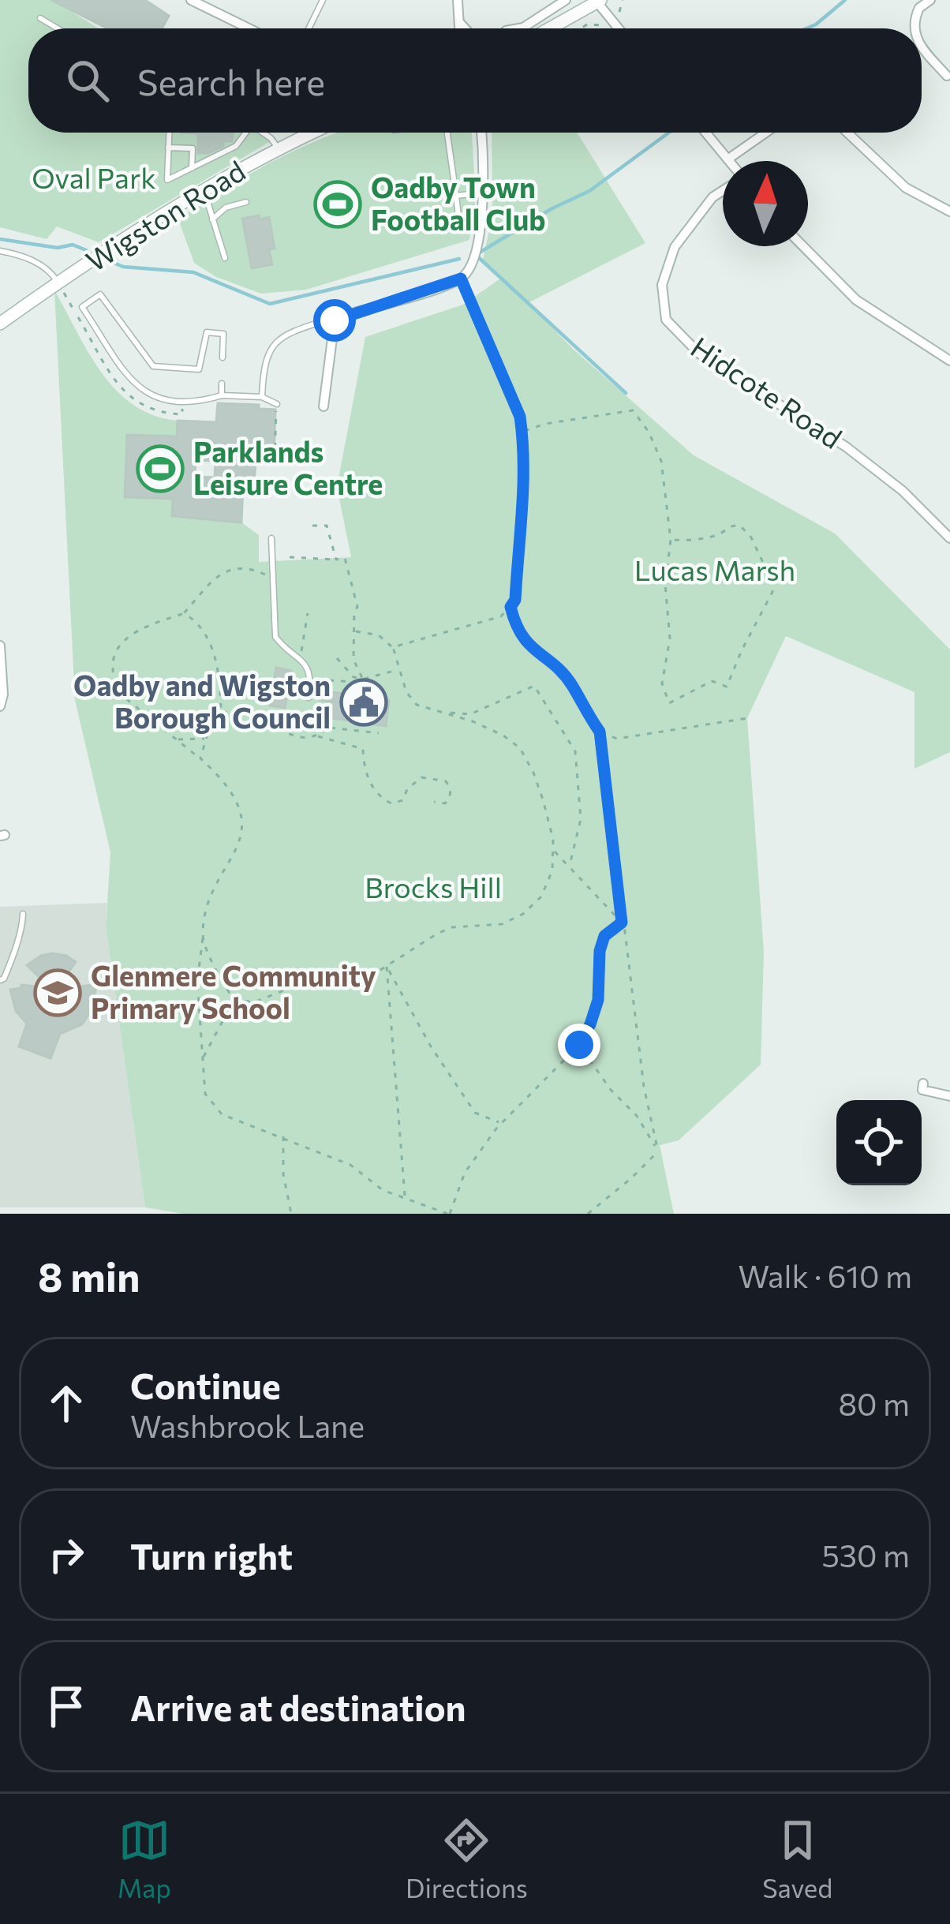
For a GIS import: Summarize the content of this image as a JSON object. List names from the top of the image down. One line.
{"streets":{"main road":["Wigston Road"],"street":["Hidcote Road"]},"parks":["Oval Park","Lucas Marsh","Brocks Hill"],"places":{"sports":["Oadby Town Football Club","Parklands Leisure Centre"],"public building":["Oadby and Wigston Borough Council"],"school or university":["Glenmere Community Primary School"]},"north":"top","page":{"search":"Search here","heading":["8 min","Walk · 610 m"],"list":[["Continue","Washbrook Lane","80 m"],["Turn right","530 m"],"Arrive at destination"],"nav":["Map","Directions","Saved"]}}
